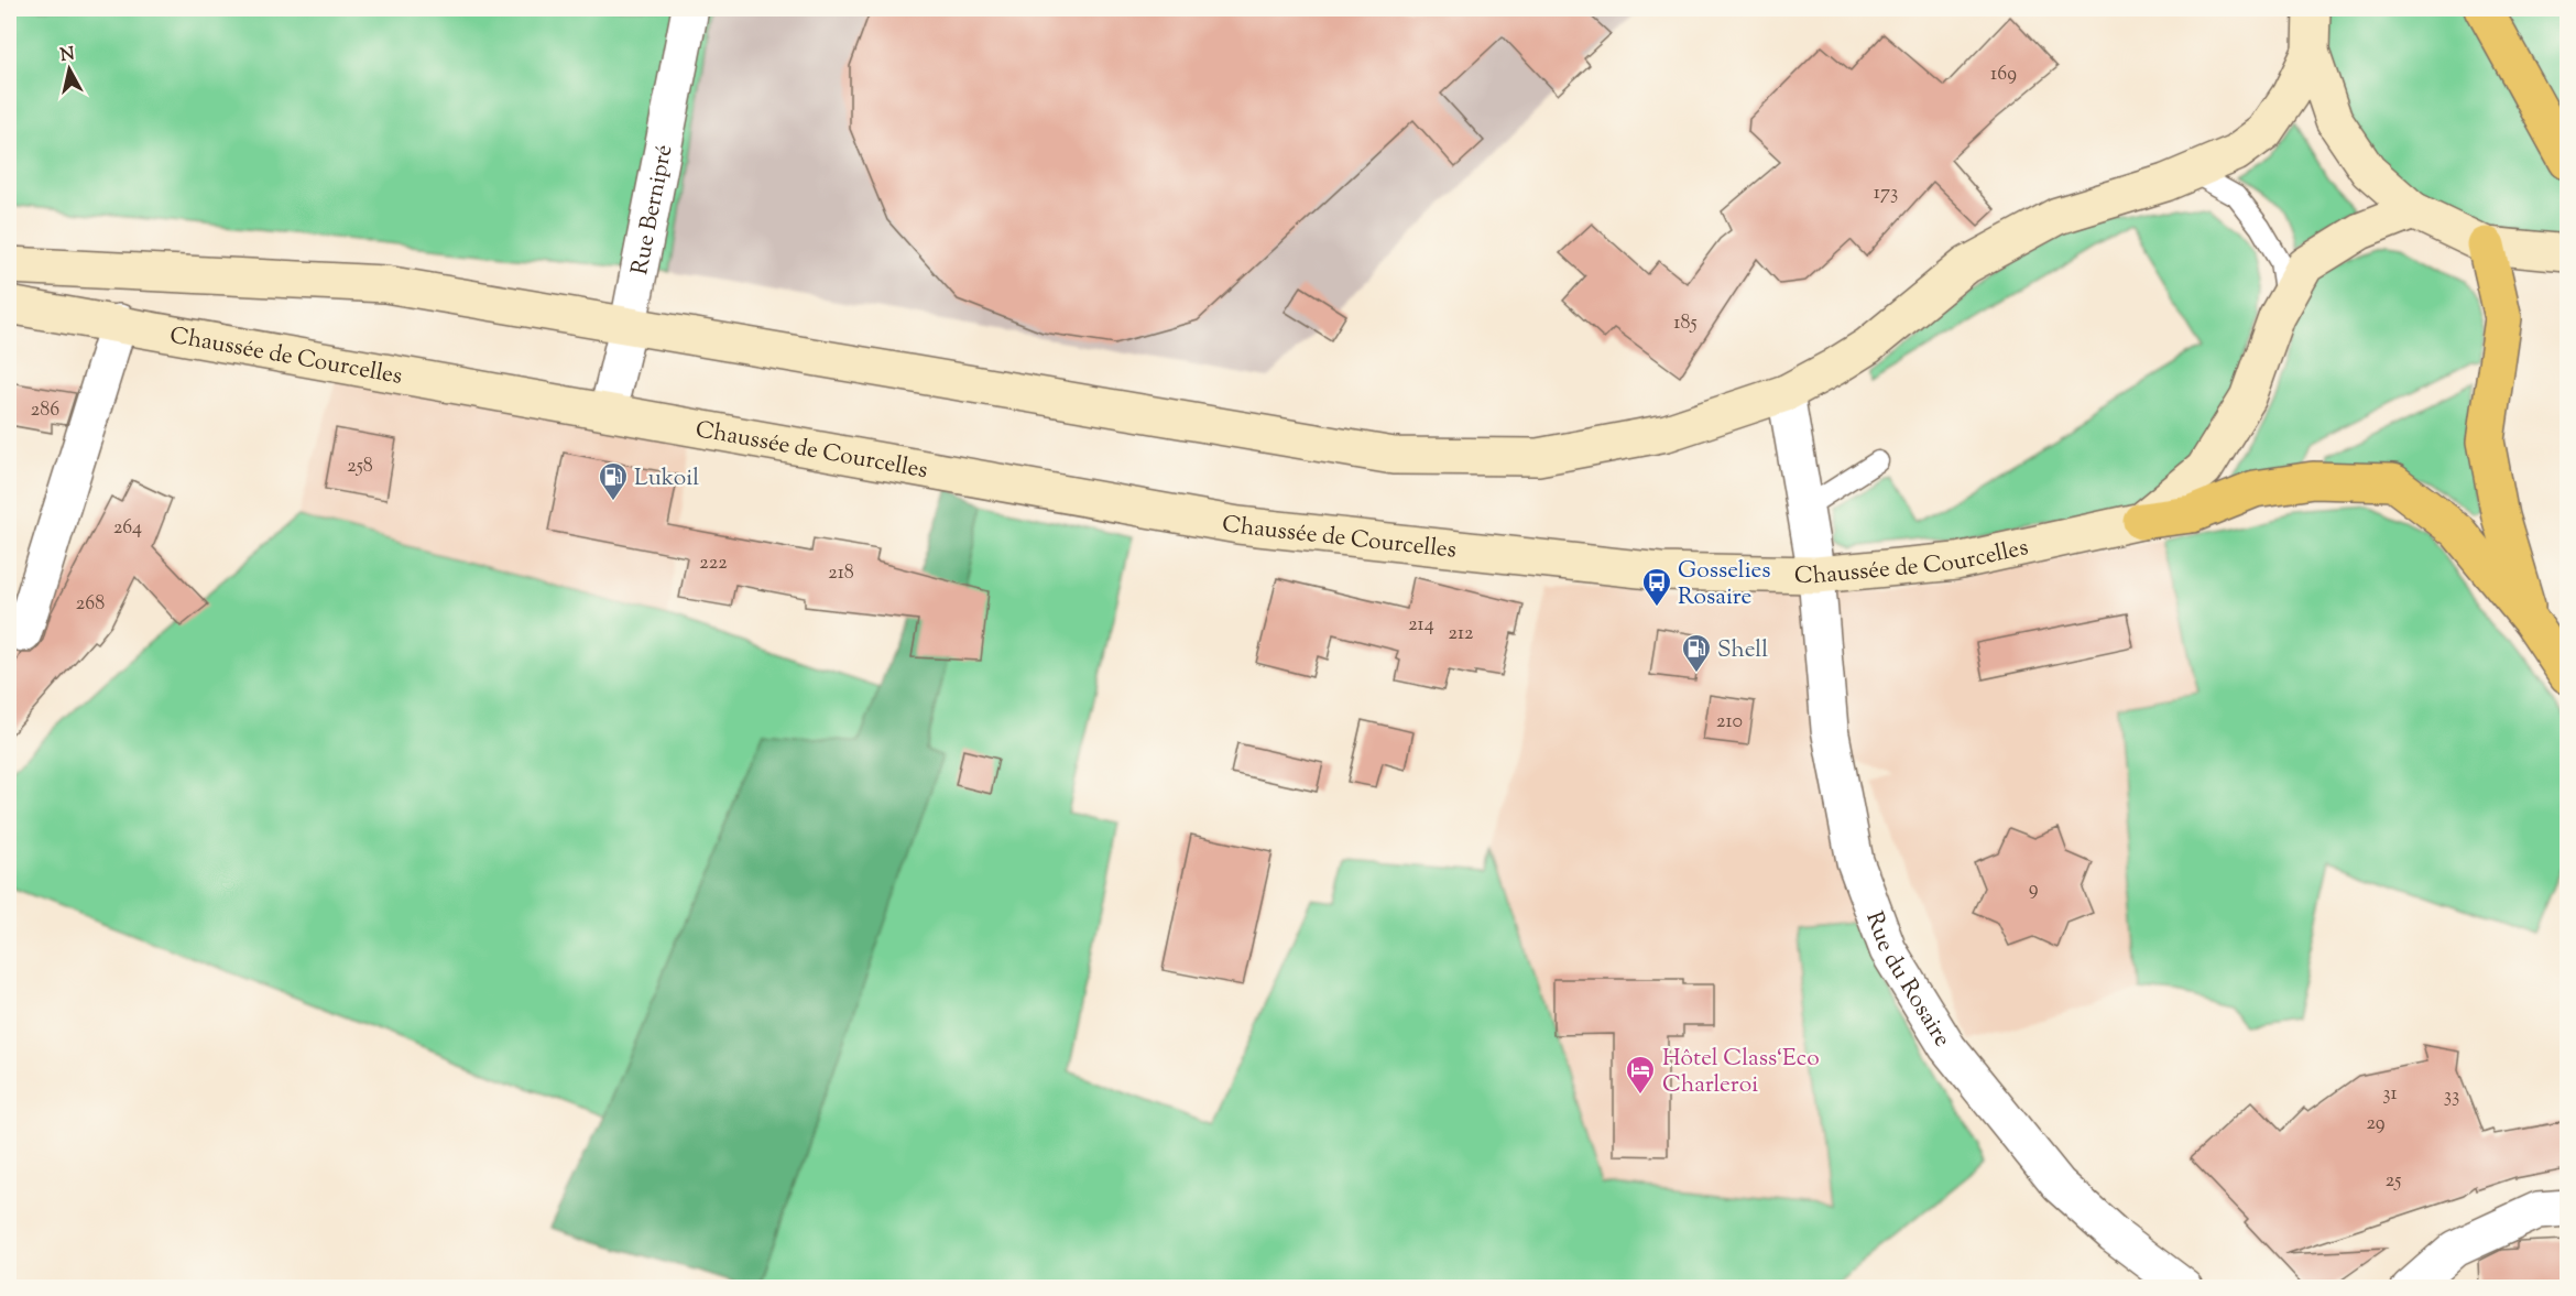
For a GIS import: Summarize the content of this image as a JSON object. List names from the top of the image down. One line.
{"streets":{"main road":["Chaussée de Courcelles"],"street":["Rue Bernipré","Rue du Rosaire"]},"crossings":[["Rue Bernipré","Chaussée de Courcelles"],["Chaussée de Courcelles","Rue du Rosaire"]],"places":{"fuel station":["Lukoil","Shell"],"bus stop":["Gosselies Rosaire"],"hotel":["Hôtel Class‘Eco Charleroi"]},"house_numbers":["169","173","185","286","258","264","222","218","268","214","212","210","9","31","33","29","25"],"north":"top"}
